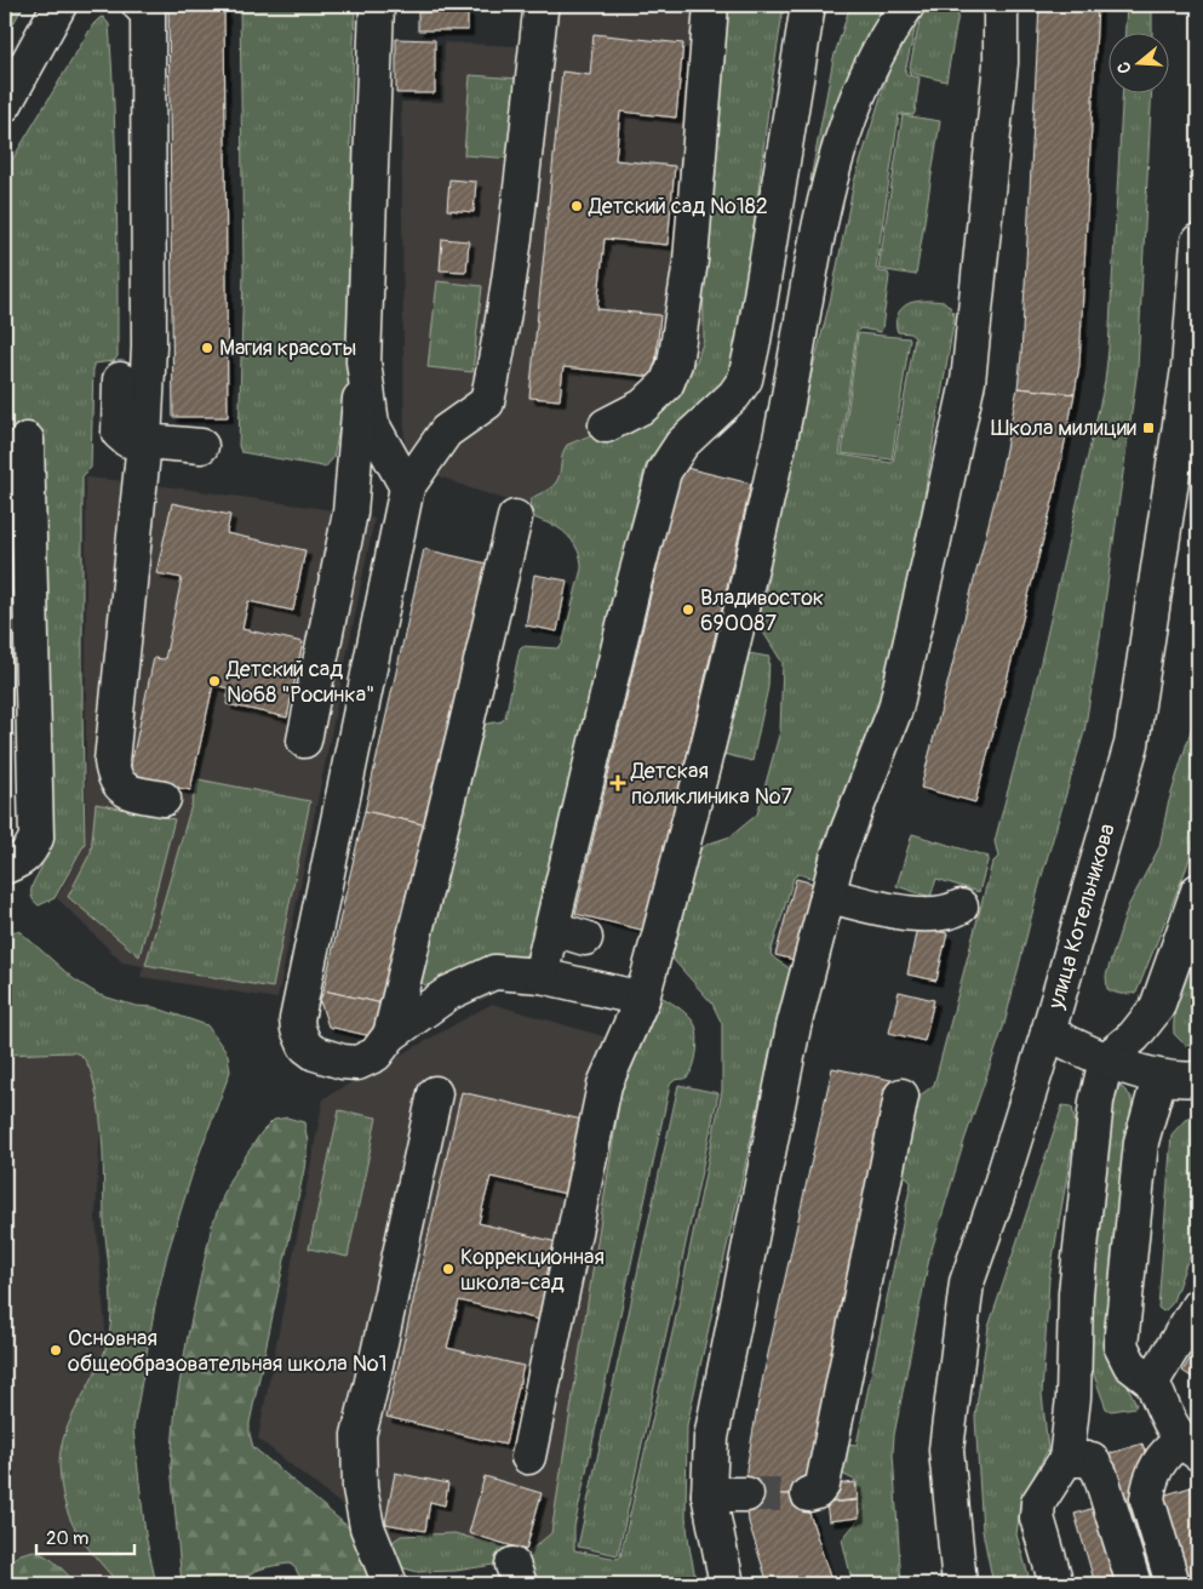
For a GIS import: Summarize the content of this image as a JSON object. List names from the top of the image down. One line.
{"streets":{"main road":["улица Котельникова"]},"places":{"other":["Детский сад №182","Магия красоты","Владивосток 690087","Детский сад №68 \"Росинка\"","Коррекционная школа-сад","Основная общеобразовательная школа №1"],"transit":["Школа милиции"],"health":["Детская поликлиника №7"]},"scale_bar":"20 m","north":"left"}
